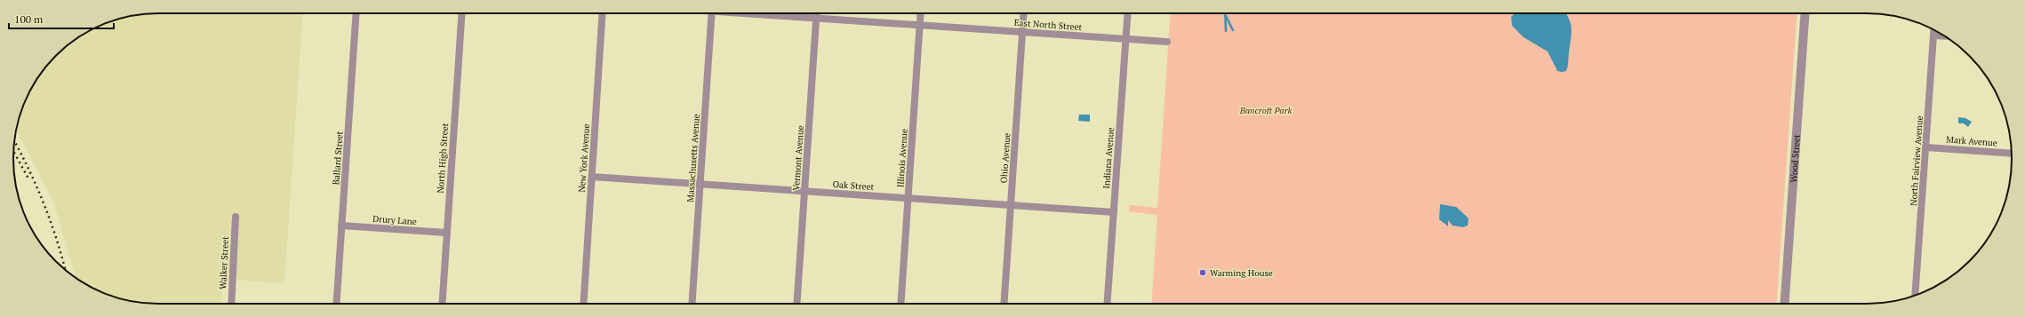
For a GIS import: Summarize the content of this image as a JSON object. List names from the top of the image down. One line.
{"streets":{"street":["East North Street","Mark Avenue","Ballard Street","North High Street","New York Avenue","Massachusetts Avenue","Vermont Avenue","Illinois Avenue","Ohio Avenue","Indiana Avenue","Wood Street","North Fairview Avenue","Oak Street","Drury Lane","Walker Street"]},"crossings":[["East North Street","Vermont Avenue"],["East North Street","Illinois Avenue"],["East North Street","Ohio Avenue"],["East North Street","Indiana Avenue"],["Mark Avenue","North Fairview Avenue"],["Ballard Street","Drury Lane"],["North High Street","Drury Lane"],["New York Avenue","Oak Street"],["Massachusetts Avenue","Oak Street"],["Vermont Avenue","Oak Street"],["Illinois Avenue","Oak Street"],["Ohio Avenue","Oak Street"],["Indiana Avenue","Oak Street"]],"parks":["Bancroft Park"],"places":["Warming House"],"scale_bar":"100 m"}
